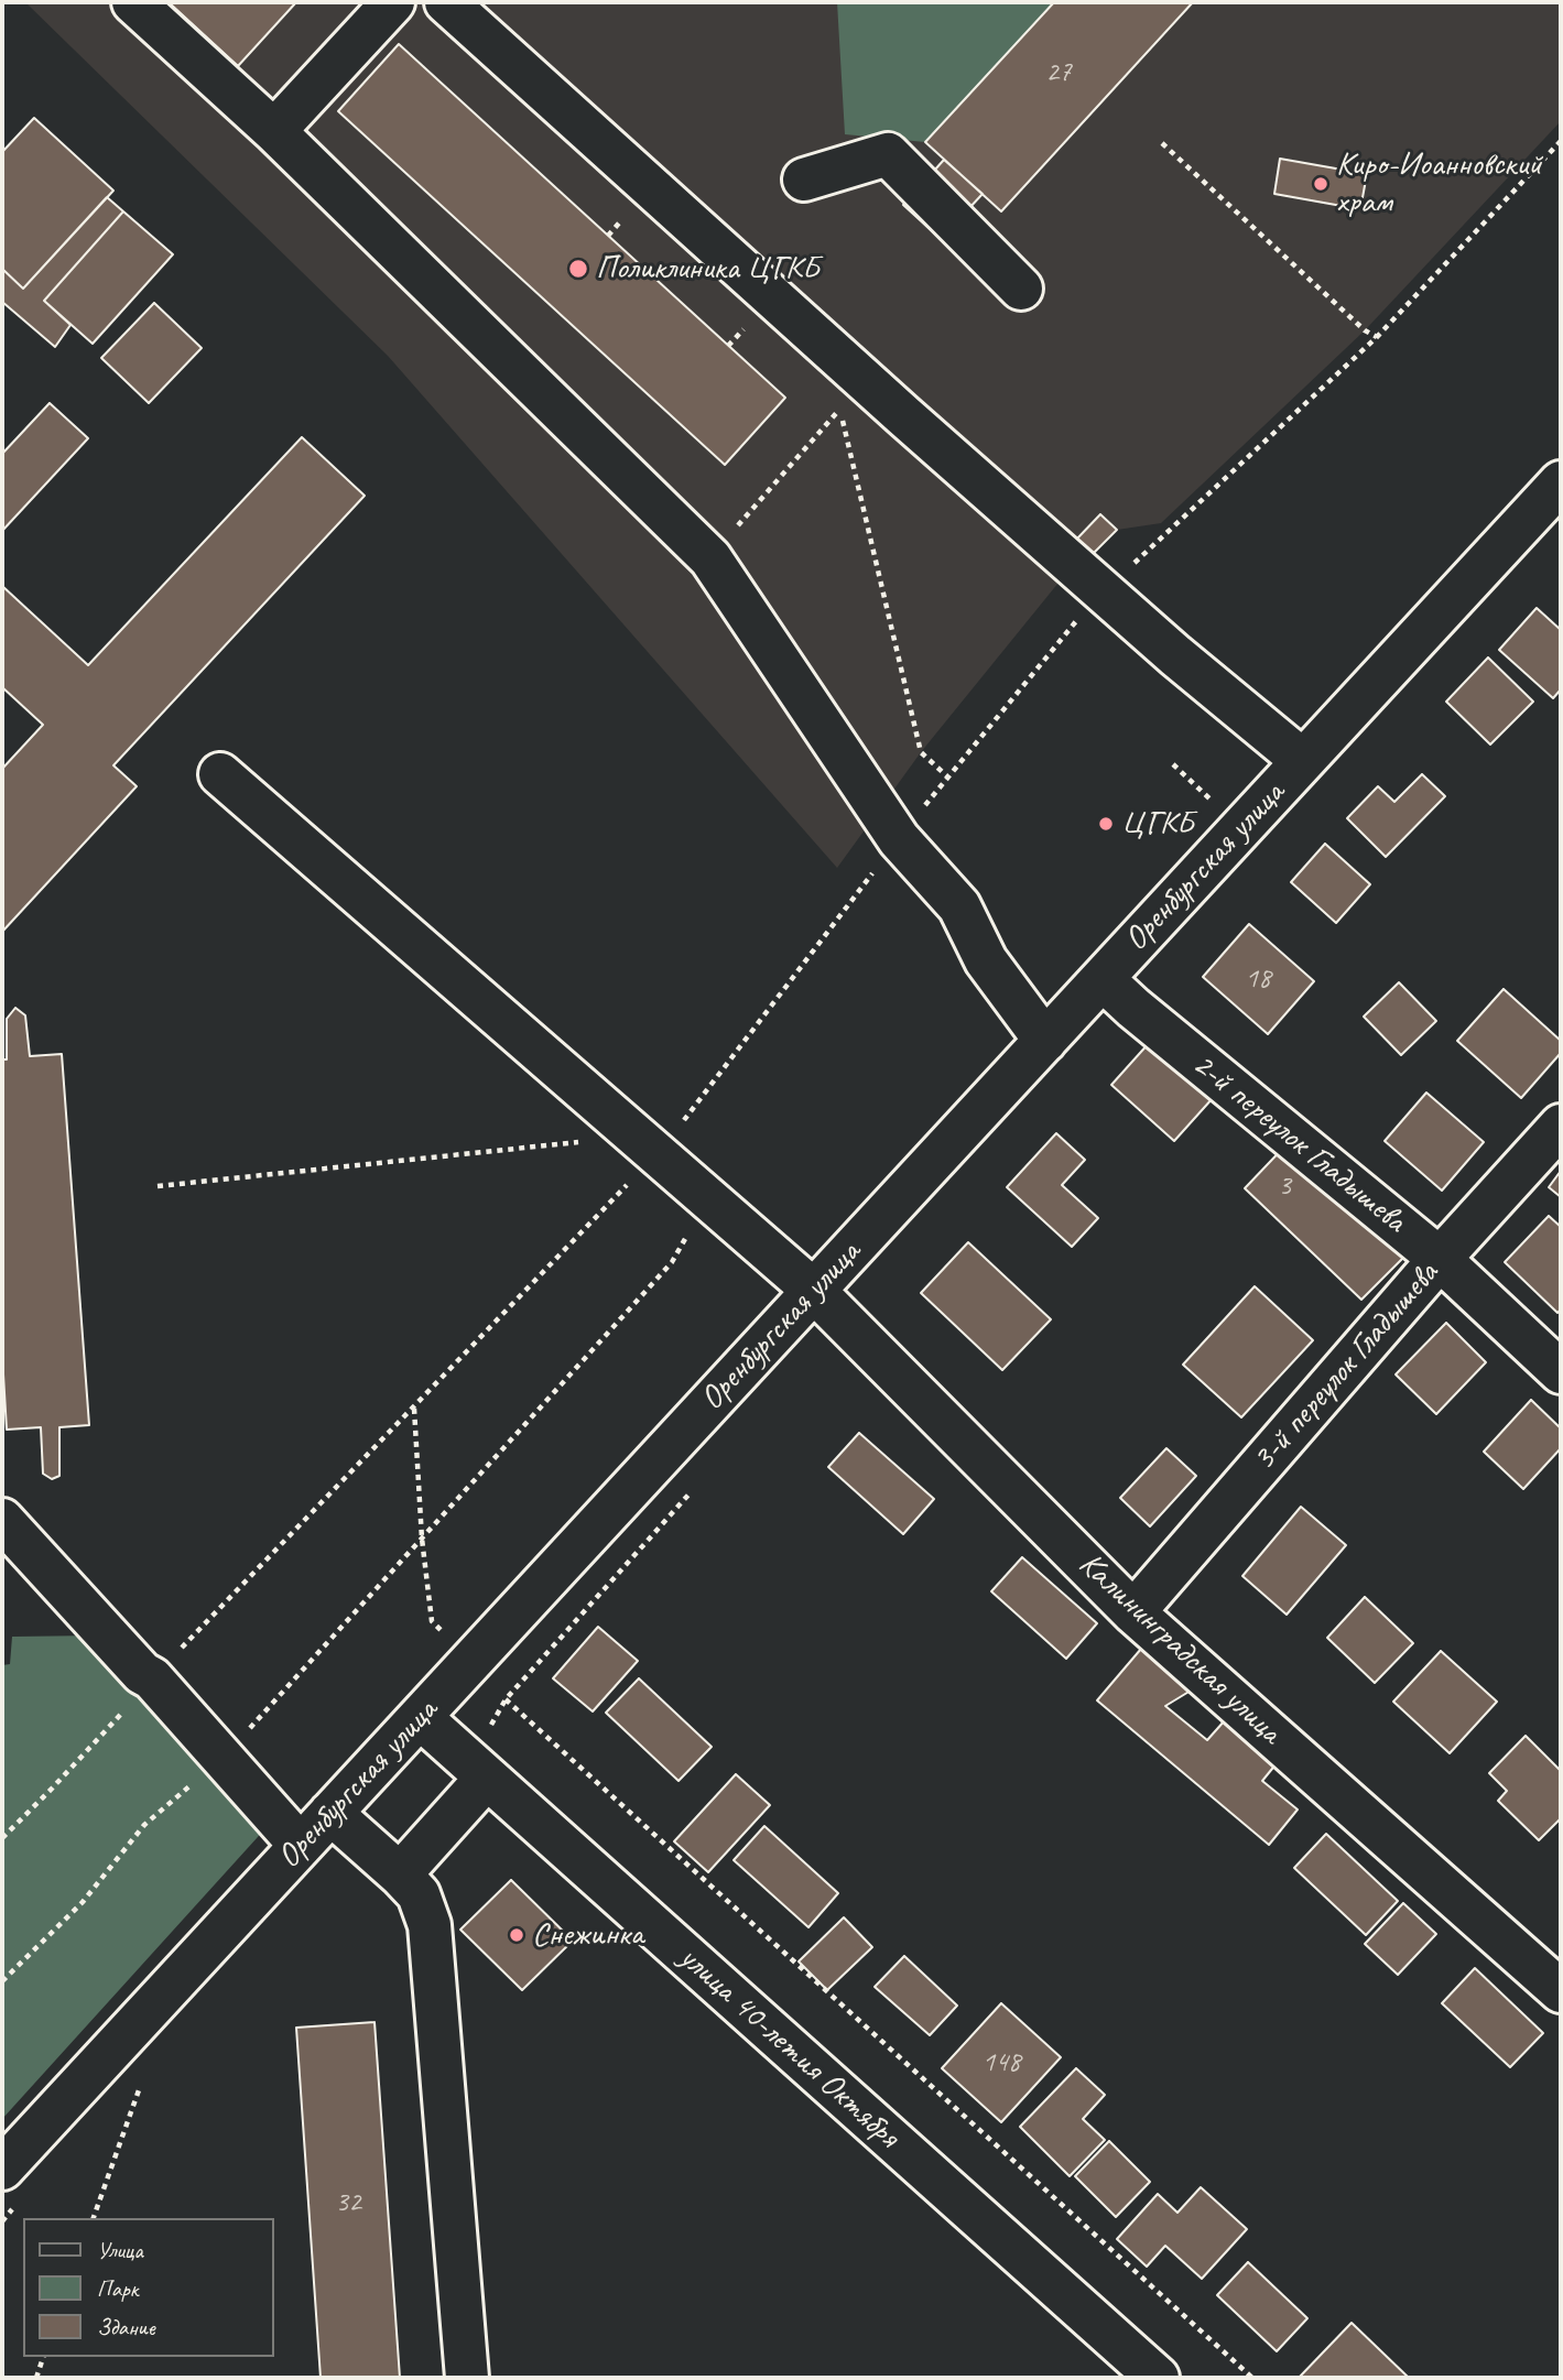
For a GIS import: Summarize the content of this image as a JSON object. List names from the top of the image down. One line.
{"streets":{"street":["Оренбургская улица","2-й переулок Гладышева","3-й переулок Гладышева","Калининградская улица","улица 40-летия Октября"]},"crossings":[["Оренбургская улица","2-й переулок Гладышева"],["Оренбургская улица","Калининградская улица"],["Оренбургская улица","улица 40-летия Октября"],["2-й переулок Гладышева","3-й переулок Гладышева"],["3-й переулок Гладышева","Калининградская улица"]],"places":["Киро-Иоанновский храм","Поликлиника ЦГКБ","ЦГКБ","Снежинка"],"house_numbers":["27","18","3","148","32"],"legend":["Улица","Парк","Здание"]}
